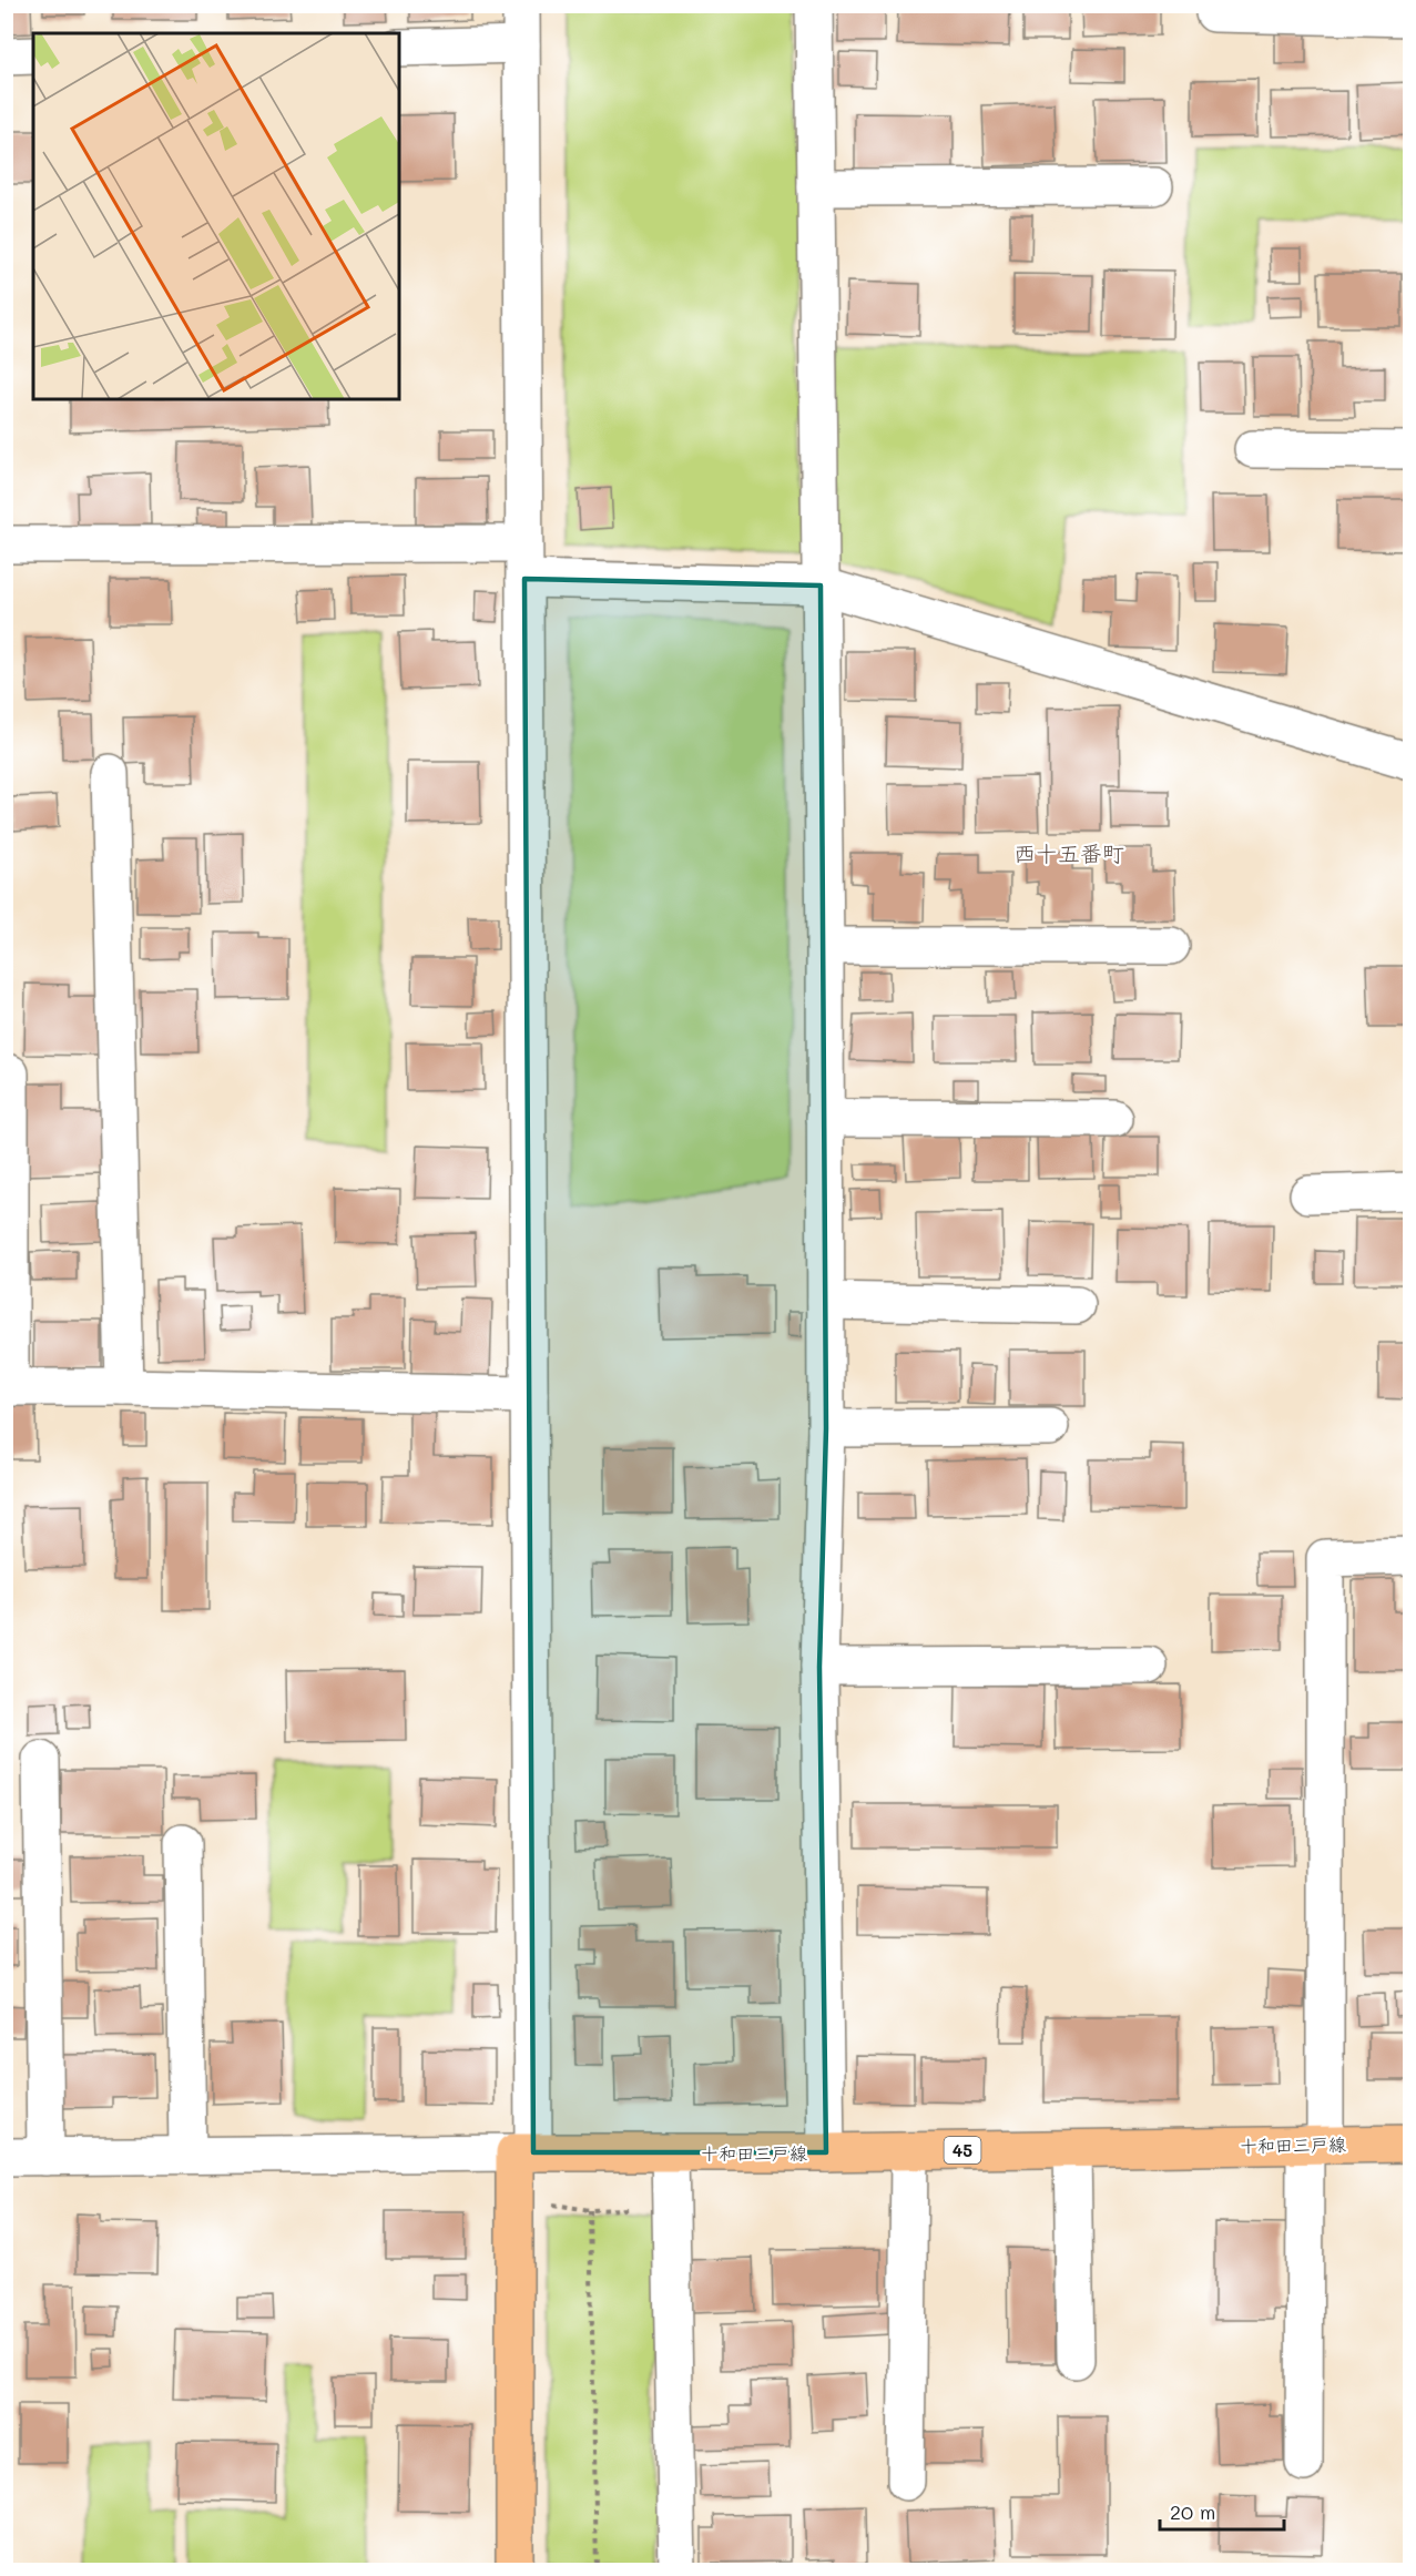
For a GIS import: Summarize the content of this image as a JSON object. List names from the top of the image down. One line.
{"streets":{"main road":["十和田三戸線","45"]},"districts":["西十五番町"],"scale_bar":"20 m"}
